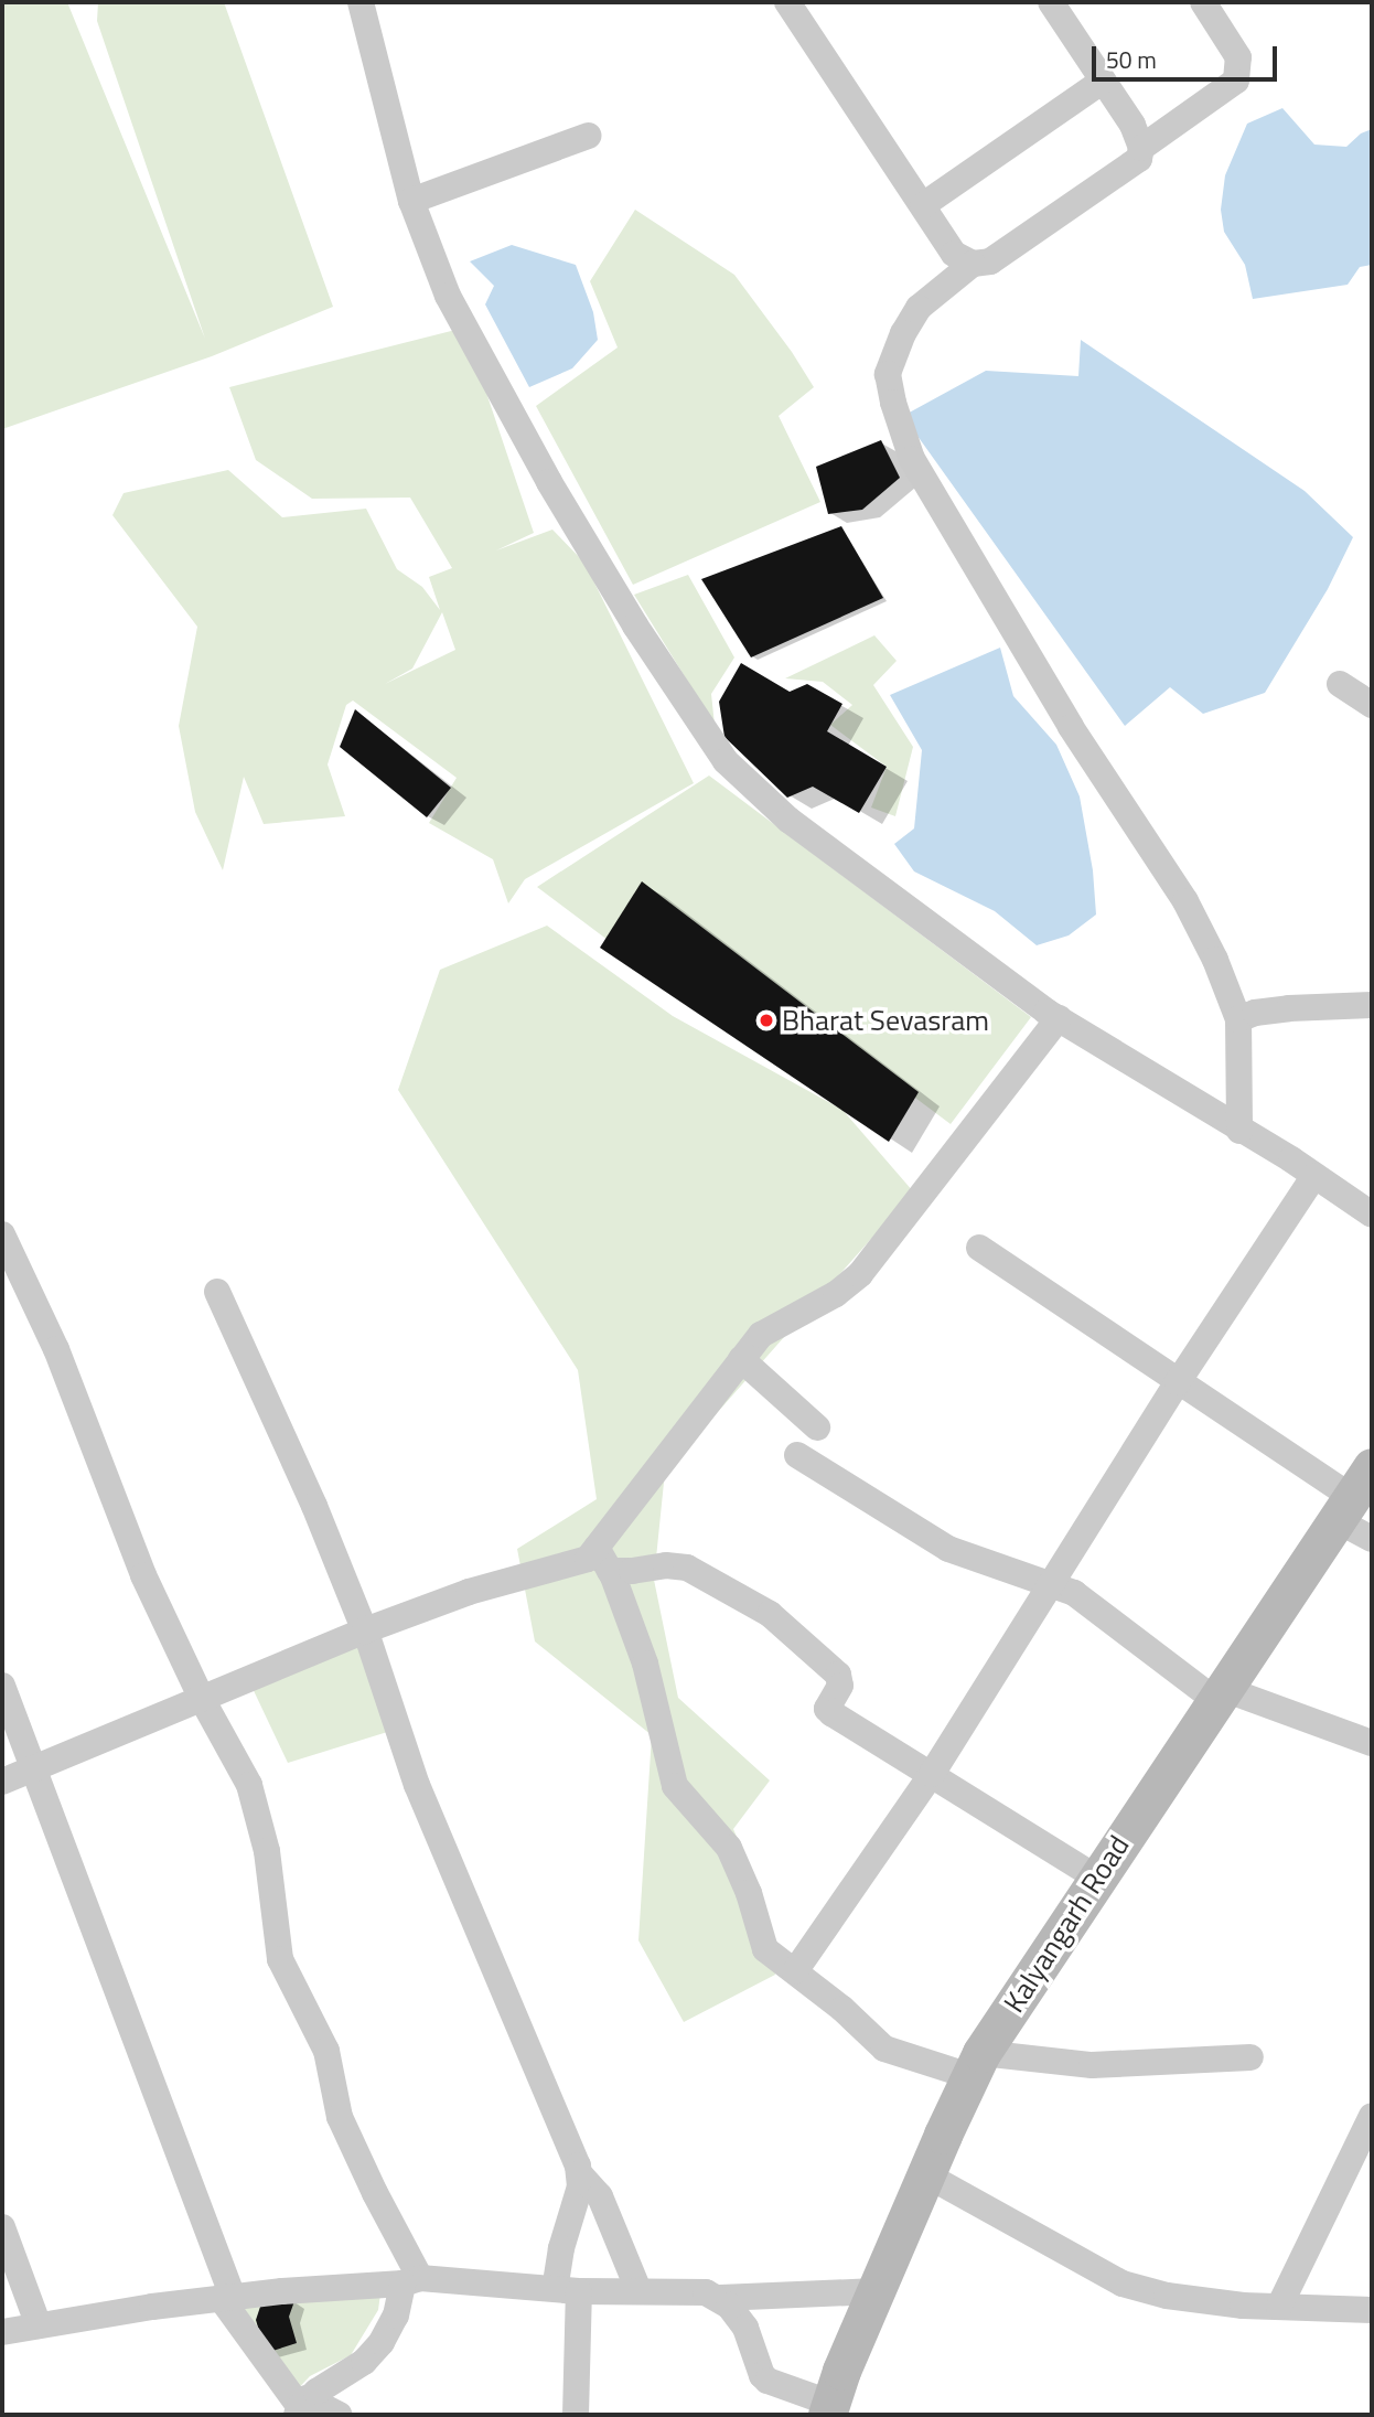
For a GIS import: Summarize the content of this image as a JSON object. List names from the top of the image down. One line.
{"streets":{"main road":["Kalyangarh Road"]},"places":["Bharat Sevasram"],"scale_bar":"50 m"}
